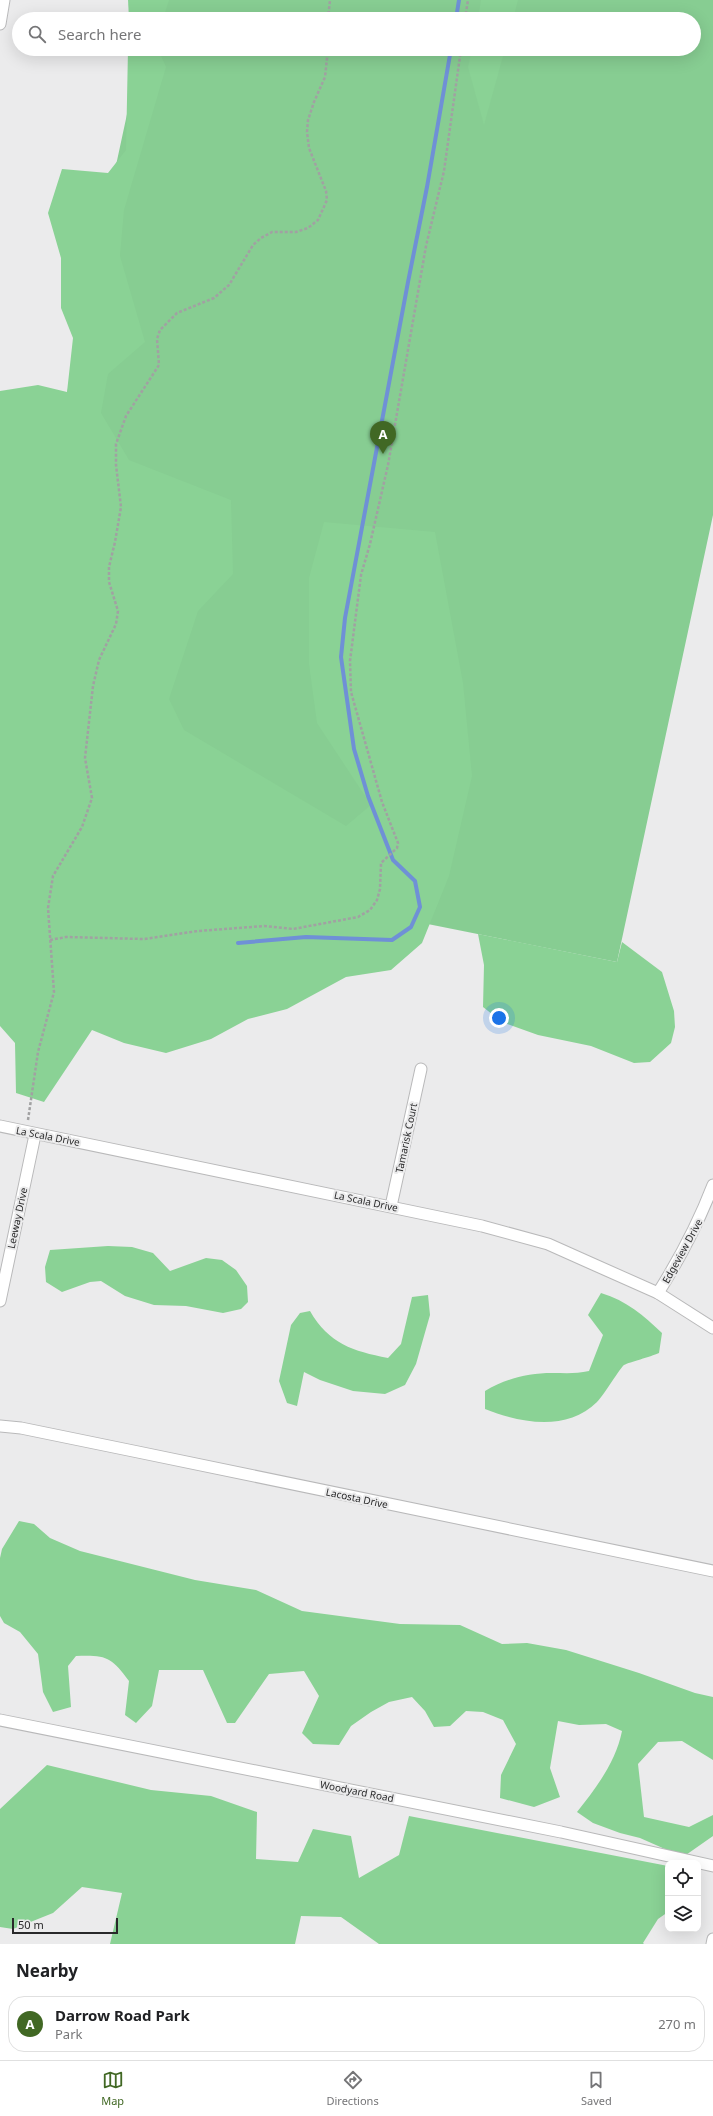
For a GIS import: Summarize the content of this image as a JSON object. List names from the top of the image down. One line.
{"streets":{"street":["La Scala Drive","Tamarisk Court","Leeway Drive","Edgeview Drive","Lacosta Drive","Woodyard Road"]},"crossings":[["La Scala Drive","Tamarisk Court"],["La Scala Drive","Leeway Drive"],["La Scala Drive","Edgeview Drive"]],"scale_bar":"50 m","page":{"search":"Search here","pins":"A","scale":"50 m","heading":"Nearby","list":[{"mark":"A","name":"Darrow Road Park","note":"Park","value":"270 m"}],"nav":["Map","Directions","Saved"]}}
